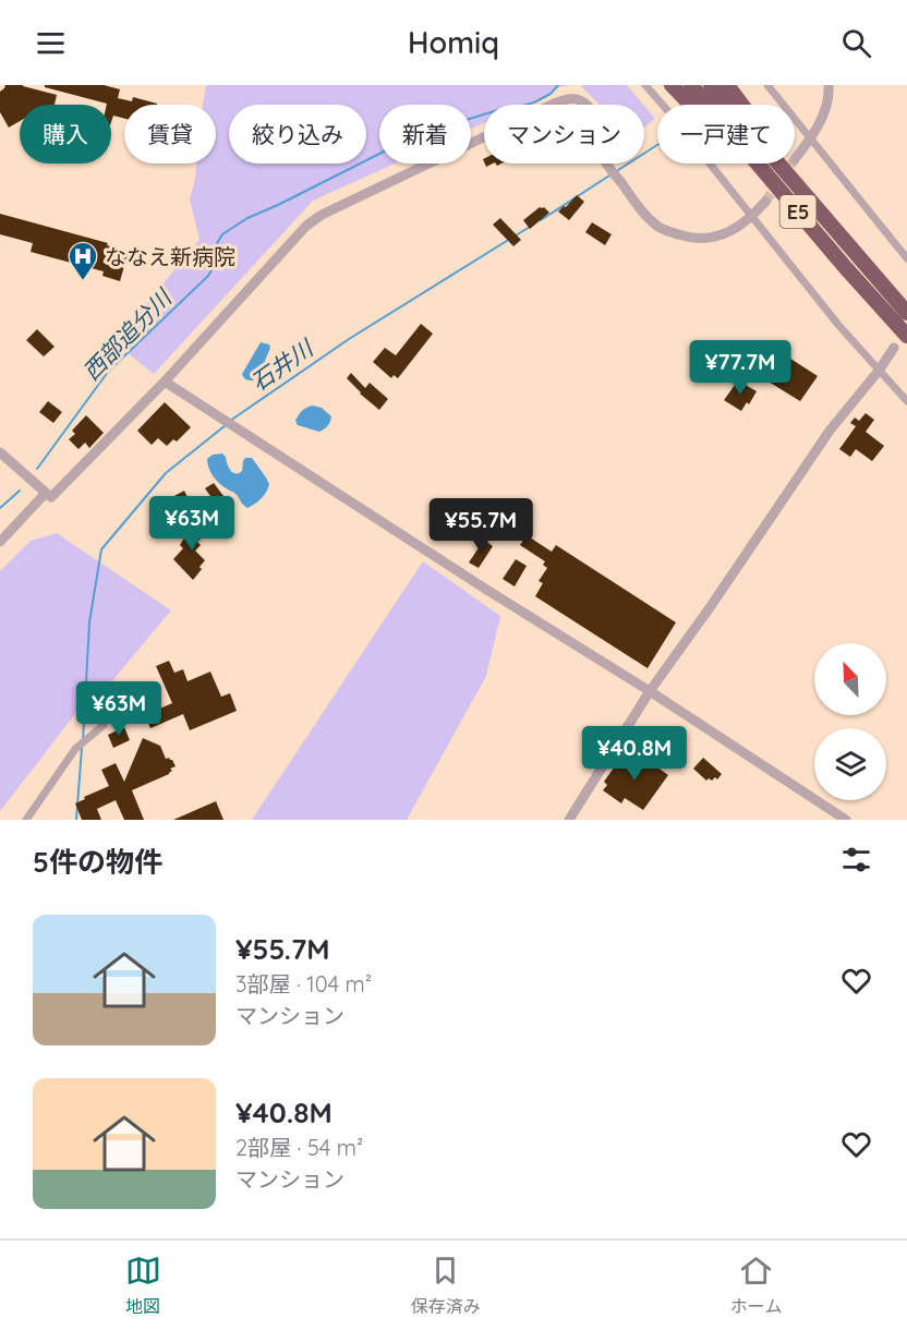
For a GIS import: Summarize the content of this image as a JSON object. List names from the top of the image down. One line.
{"streets":{"highway":["E5"]},"water":["西部追分川","石井川"],"places":{"hospital":["ななえ新病院"]},"north":"top left","page":{"header":"Homiq","chip":["購入","賃貸","絞り込み","新着","マンション","一戸建て"],"price":["¥77.7M","¥63M","¥55.7M","¥63M","¥40.8M"],"heading":"5件の物件","list":[{"name":"¥55.7M","note":"3部屋 · 104 m² · マンション"},{"name":"¥40.8M","note":"2部屋 · 54 m² · マンション"}],"tabs":["地図","保存済み","ホーム"]}}
